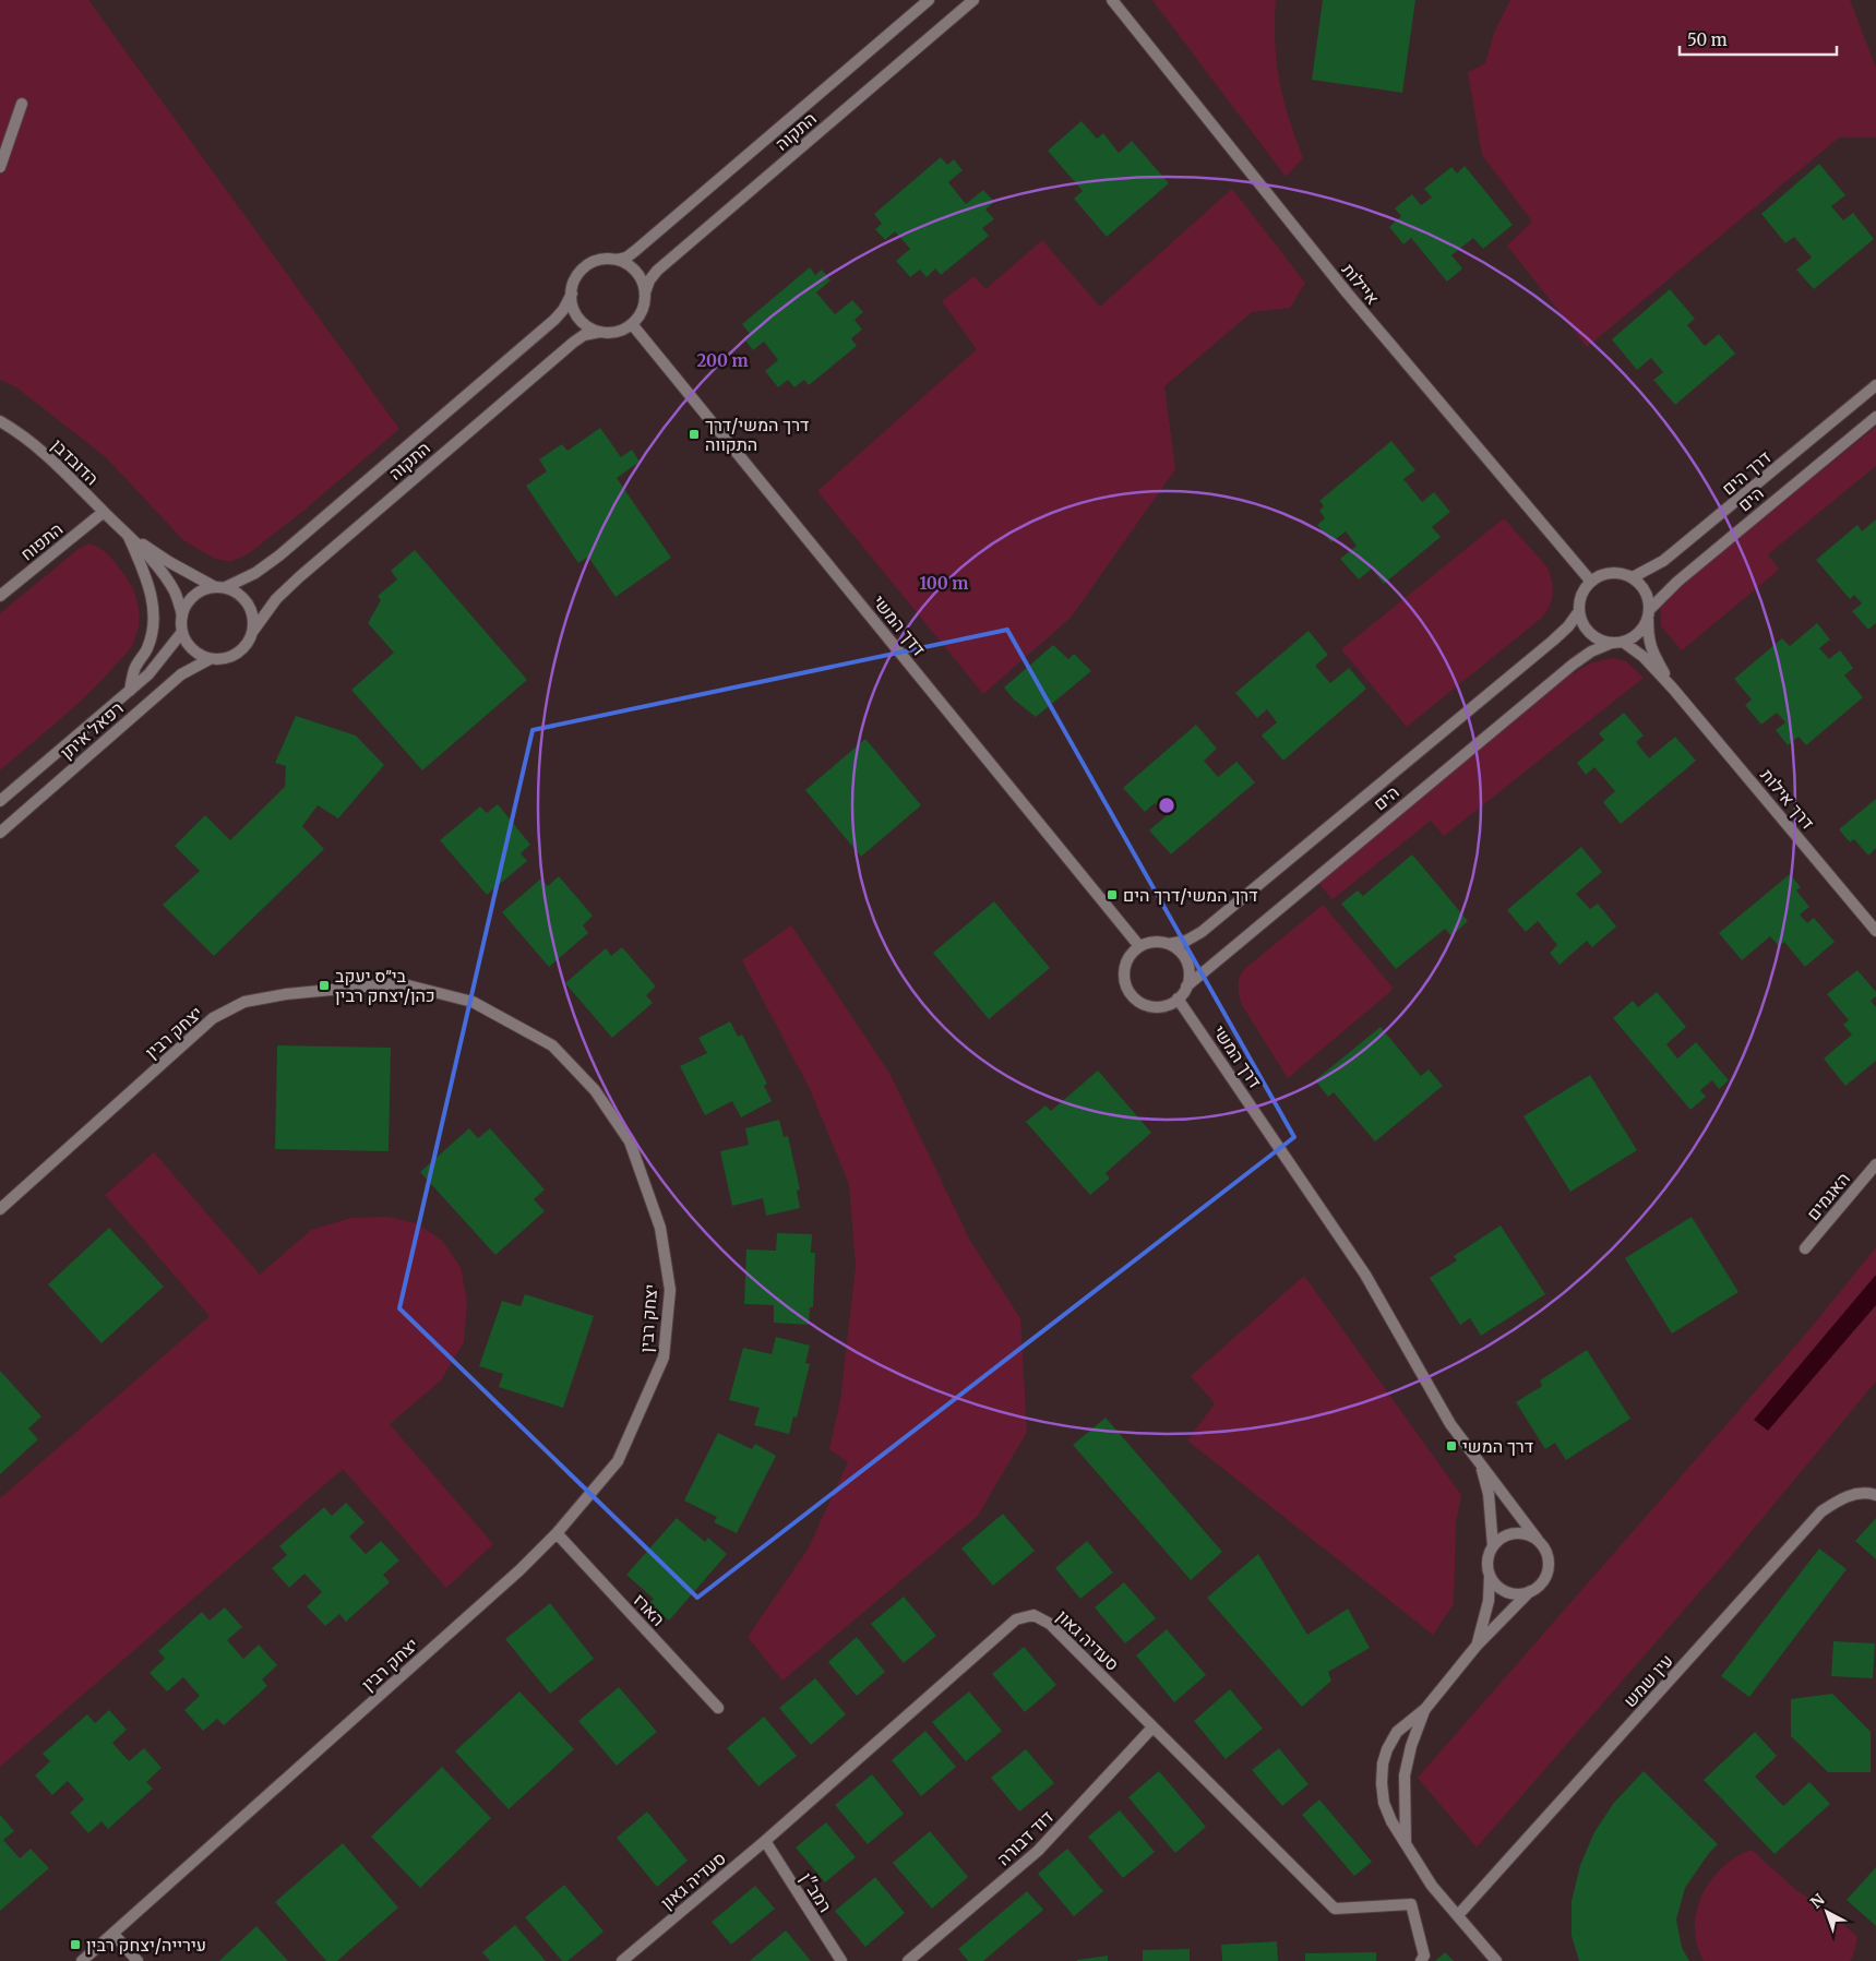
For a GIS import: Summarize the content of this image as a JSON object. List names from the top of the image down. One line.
{"streets":{"street":["התקוה","איילות","הדובדבן","דרך הים","הים","התפוח","דדך המשי","רפאל איתן","דרך אילות","יצחק רבין","דרך המשי","האגמים","הארז","סעדיה גאון","עין שמש","דוד דבורה","רמב\"ן"]},"crossings":[["התקוה","הדובדבן"],["התקוה","דדך המשי"],["התקוה","רפאל איתן"],["איילות","דרך הים"],["איילות","הים"],["הדובדבן","התפוח"],["הדובדבן","רפאל איתן"],["דרך הים","הים"],["הים","דדך המשי"],["הים","דרך המשי"],["דדך המשי","דרך המשי"],["יצחק רבין","הארז"],["סעדיה גאון","דוד דבורה"],["סעדיה גאון","רמב\"ן"]],"places":{"transit":["דרך המשי/דרך התקווה","דרך המשי/דרך הים","בי״ס יעקב כהן/יצחק רבין","דרך המשי","עירייה/יצחק רבין"]},"scale_bar":"50 m","north":"top left","rings":["200 m","100 m"]}
